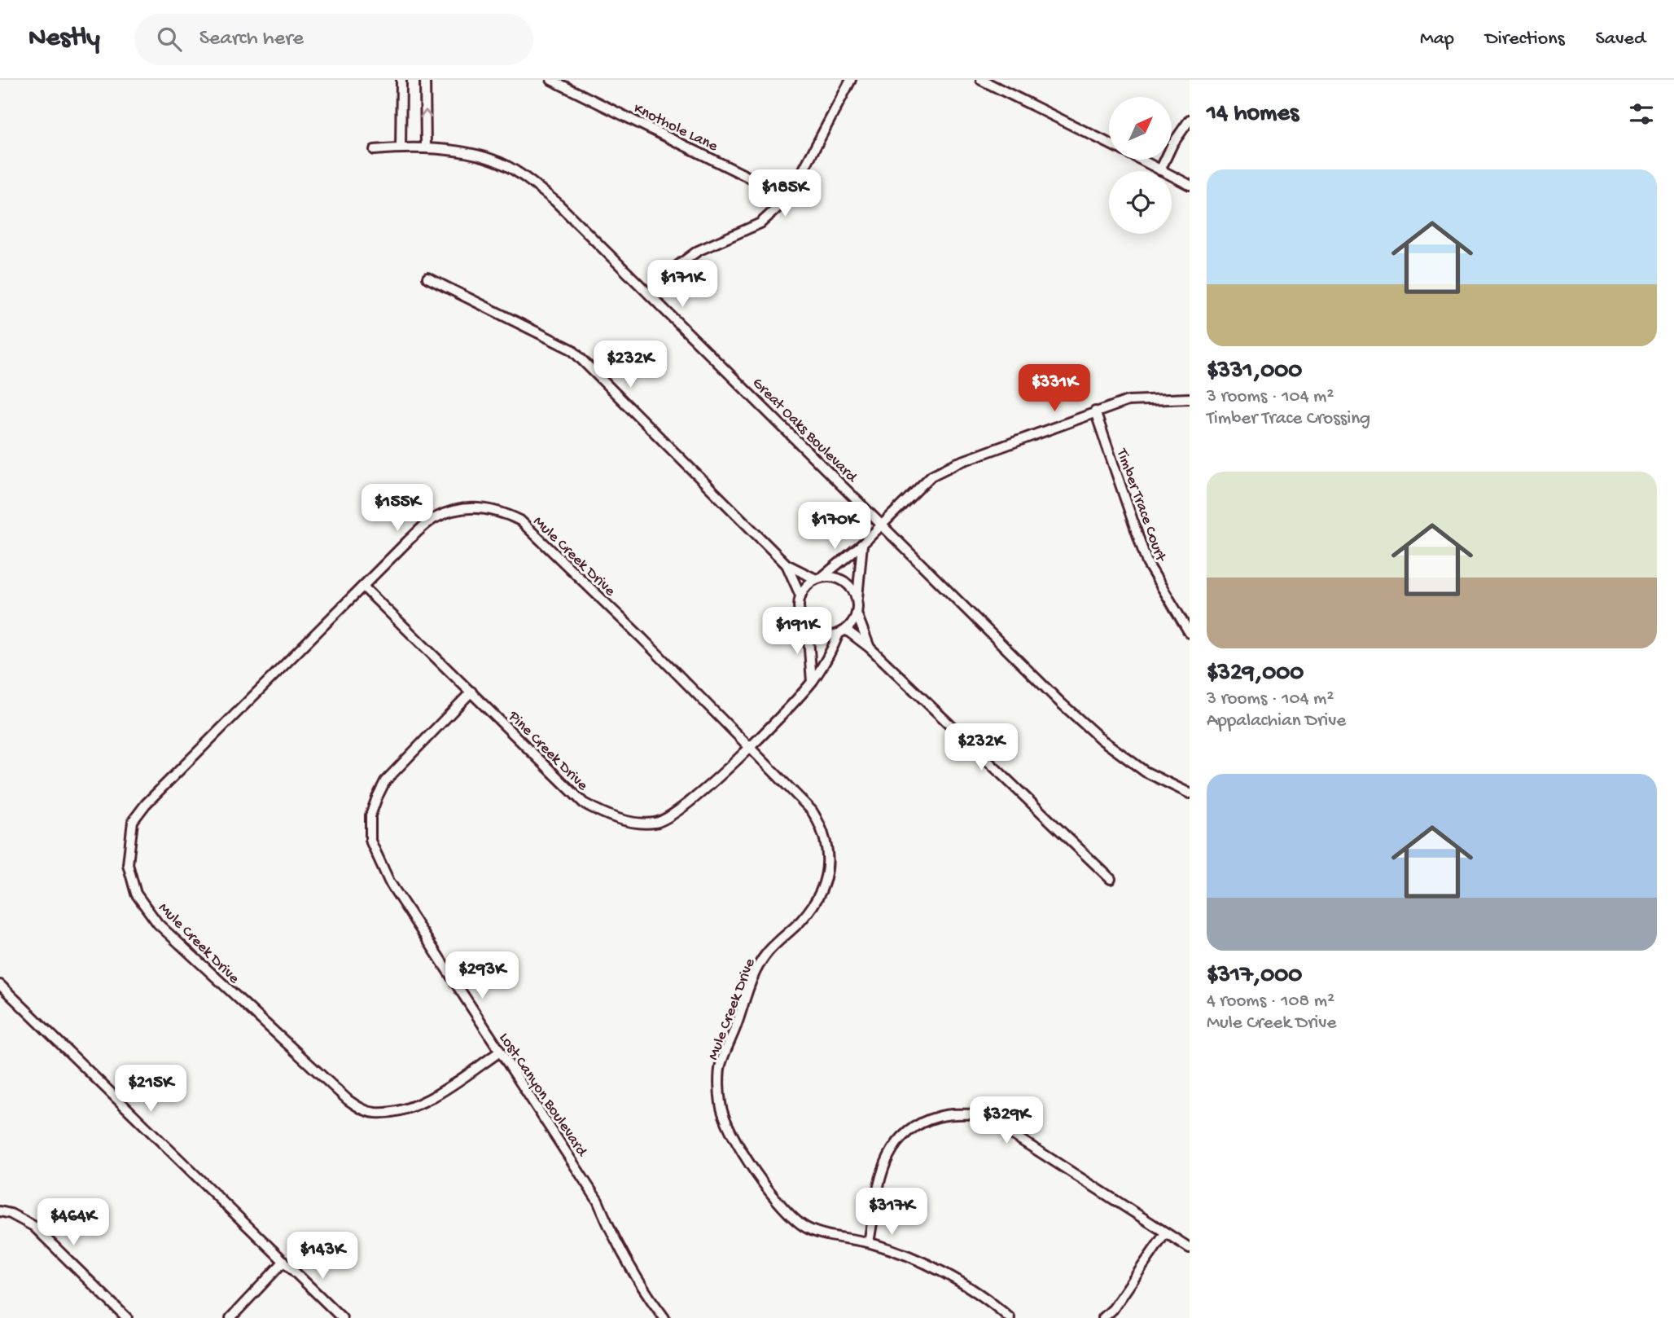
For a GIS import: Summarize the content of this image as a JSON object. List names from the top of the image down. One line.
{"streets":{"street":["Knothole Lane","Great Oaks Boulevard","Timber Trace Court","Mule Creek Drive","Pine Creek Drive","Lost Canyon Boulevard"]},"crossings":[["Mule Creek Drive","Pine Creek Drive"],["Mule Creek Drive","Lost Canyon Boulevard"],["Pine Creek Drive","Lost Canyon Boulevard"]],"north":"top right","page":{"header":"Nestly","search":"Search here","nav":["Map","Directions","Saved"],"heading":"14 homes","list":[{"name":"$331,000","note":"3 rooms · 104 m² · Timber Trace Crossing"},{"name":"$329,000","note":"3 rooms · 104 m² · Appalachian Drive"},{"name":"$317,000","note":"4 rooms · 108 m² · Mule Creek Drive"}],"price":["$185K","$171K","$232K","$331K","$155K","$170K","$191K","$232K","$293K","$215K","$329K","$317K","$464K","$143K"]}}
